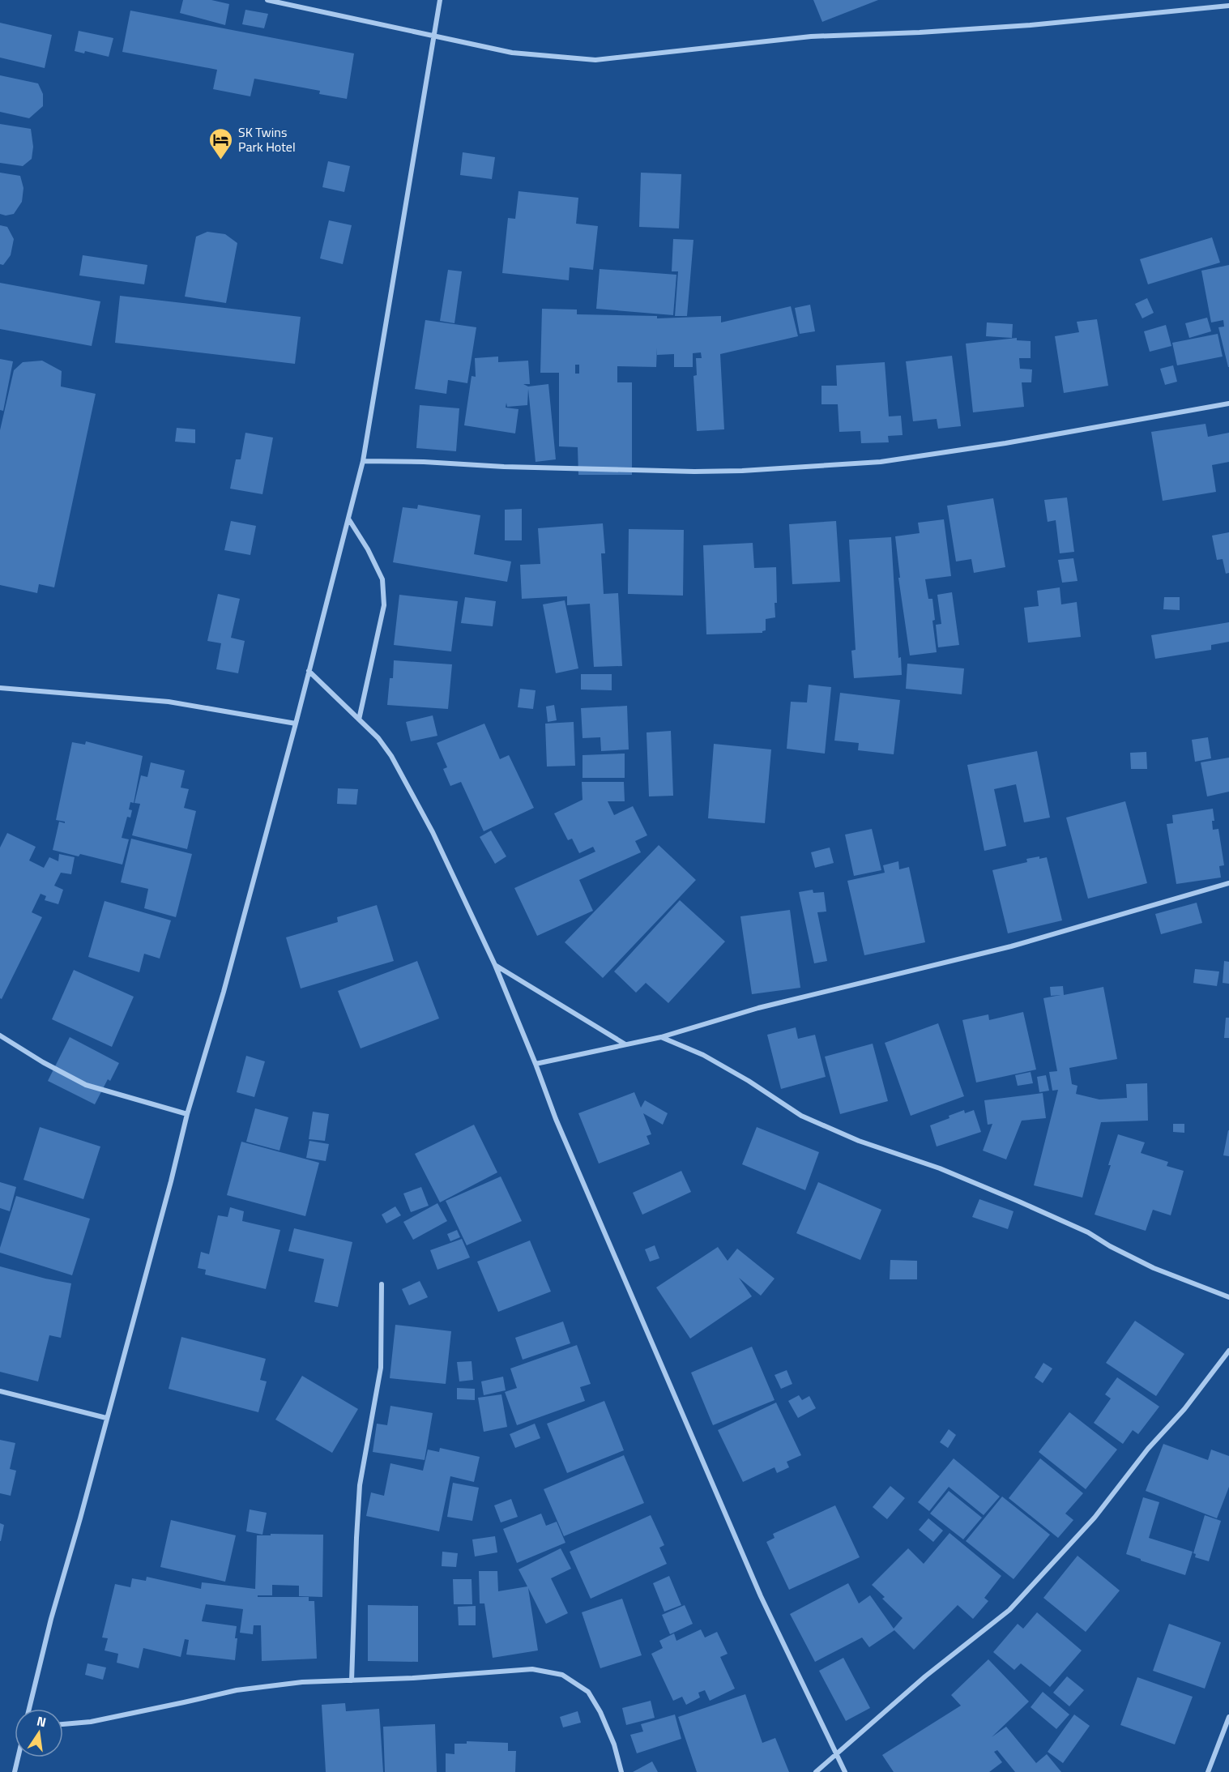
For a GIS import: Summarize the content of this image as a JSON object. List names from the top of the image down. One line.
{"places":{"hotel":["SK Twins Park Hotel"]},"north":"top"}
